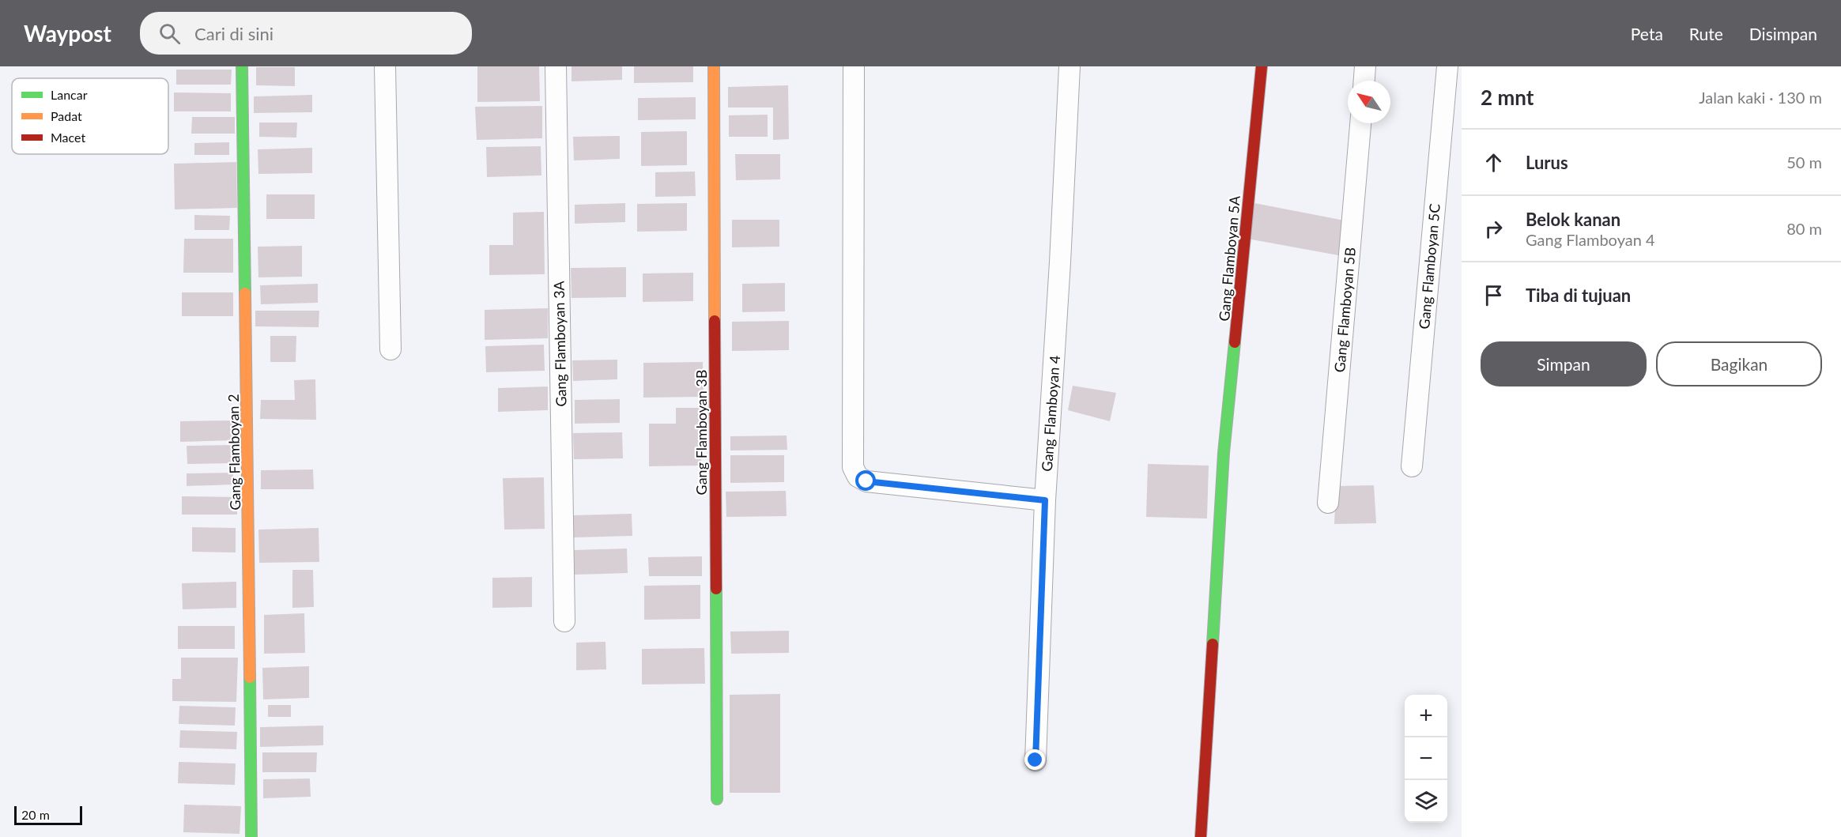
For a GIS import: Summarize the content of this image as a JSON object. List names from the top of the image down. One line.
{"streets":{"street":["Gang Flamboyan 5A","Gang Flamboyan 5C","Gang Flamboyan 5B","Gang Flamboyan 3A","Gang Flamboyan 4","Gang Flamboyan 3B","Gang Flamboyan 2"]},"legend":["Lancar","Padat","Macet"],"scale_bar":"20 m","north":"top left","page":{"header":"Waypost","search":"Cari di sini","nav":["Peta","Rute","Disimpan"],"heading":["2 mnt","Jalan kaki · 130 m"],"list":[["Lurus","50 m"],["Belok kanan","Gang Flamboyan 4","80 m"],"Tiba di tujuan"],"buttons":["Simpan","Bagikan"],"map_buttons":["+","−"],"scale":"20 m"}}
